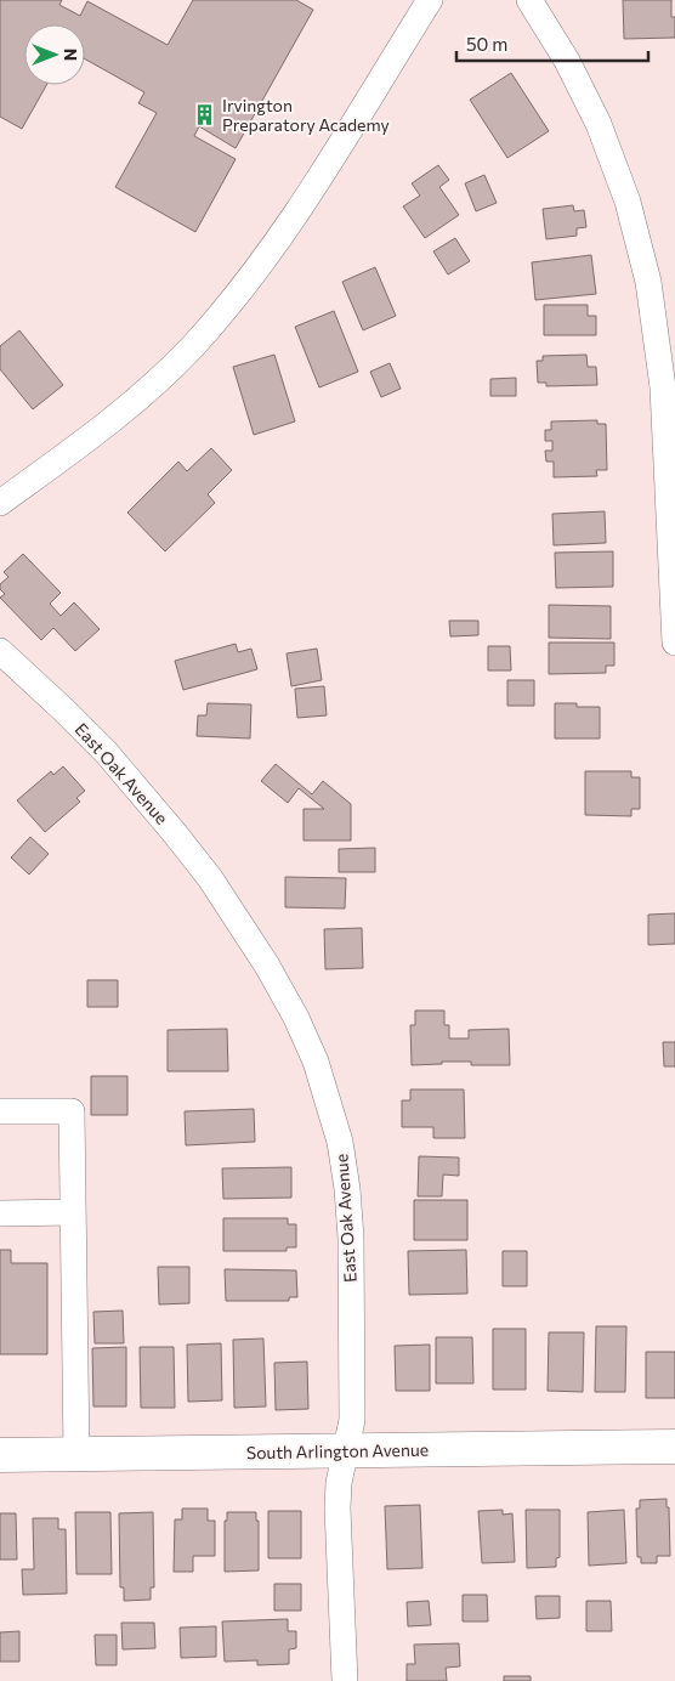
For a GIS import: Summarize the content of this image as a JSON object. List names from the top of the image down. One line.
{"streets":{"main road":["South Arlington Avenue"],"street":["East Oak Avenue"]},"crossings":[["East Oak Avenue","South Arlington Avenue"]],"places":{"building":["Irvington Preparatory Academy"]},"scale_bar":"50 m","north":"right"}
